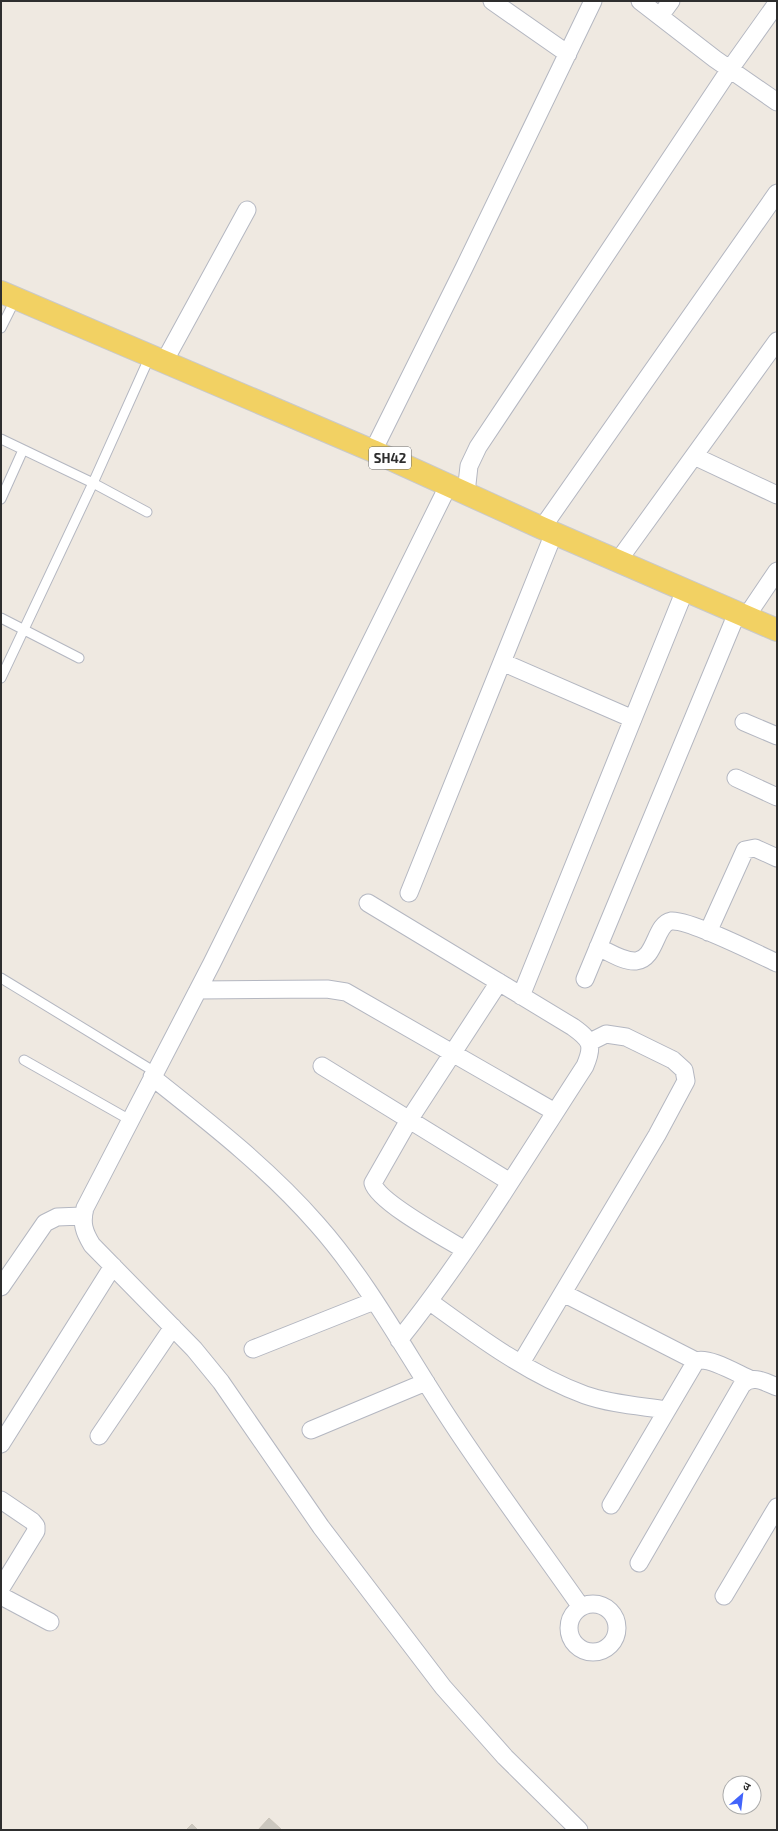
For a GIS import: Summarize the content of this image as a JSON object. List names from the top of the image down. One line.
{"streets":{"main road":["SH42"]},"north":"top right"}
